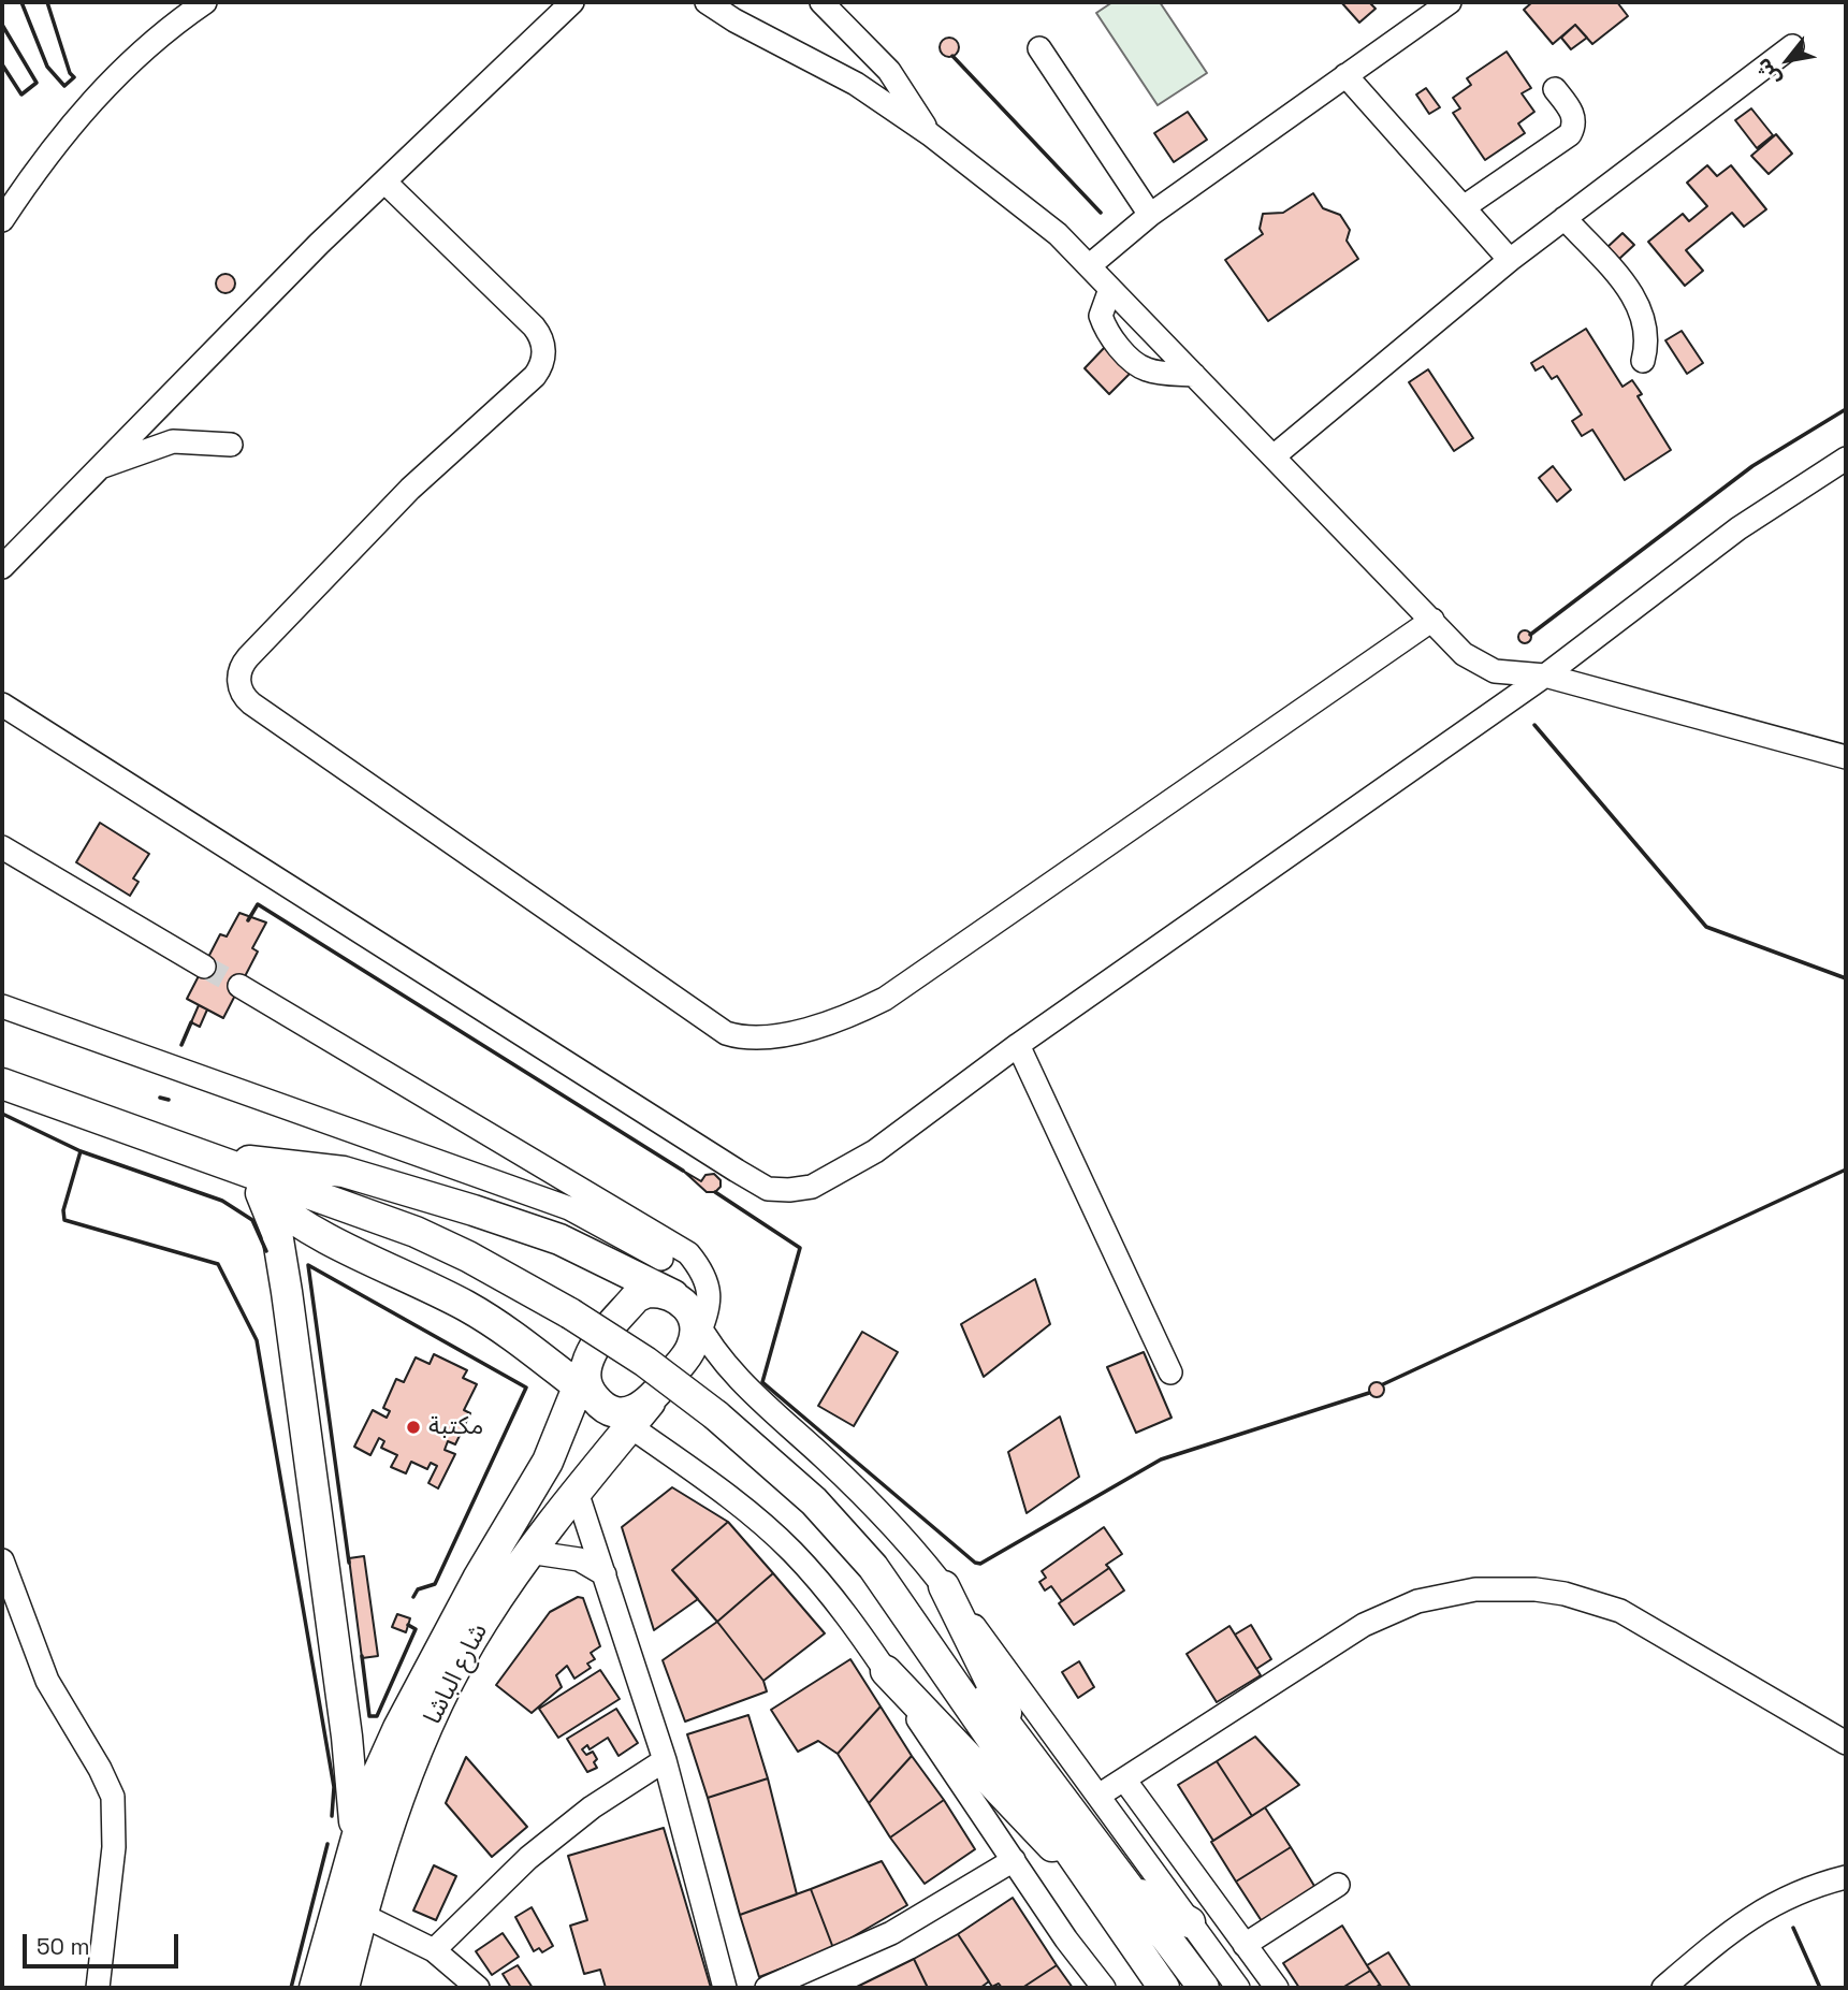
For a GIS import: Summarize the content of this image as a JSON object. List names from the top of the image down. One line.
{"streets":{"main road":["شارع الباشا"]},"places":["مكتبة"],"scale_bar":"50 m","north":"bottom left"}
